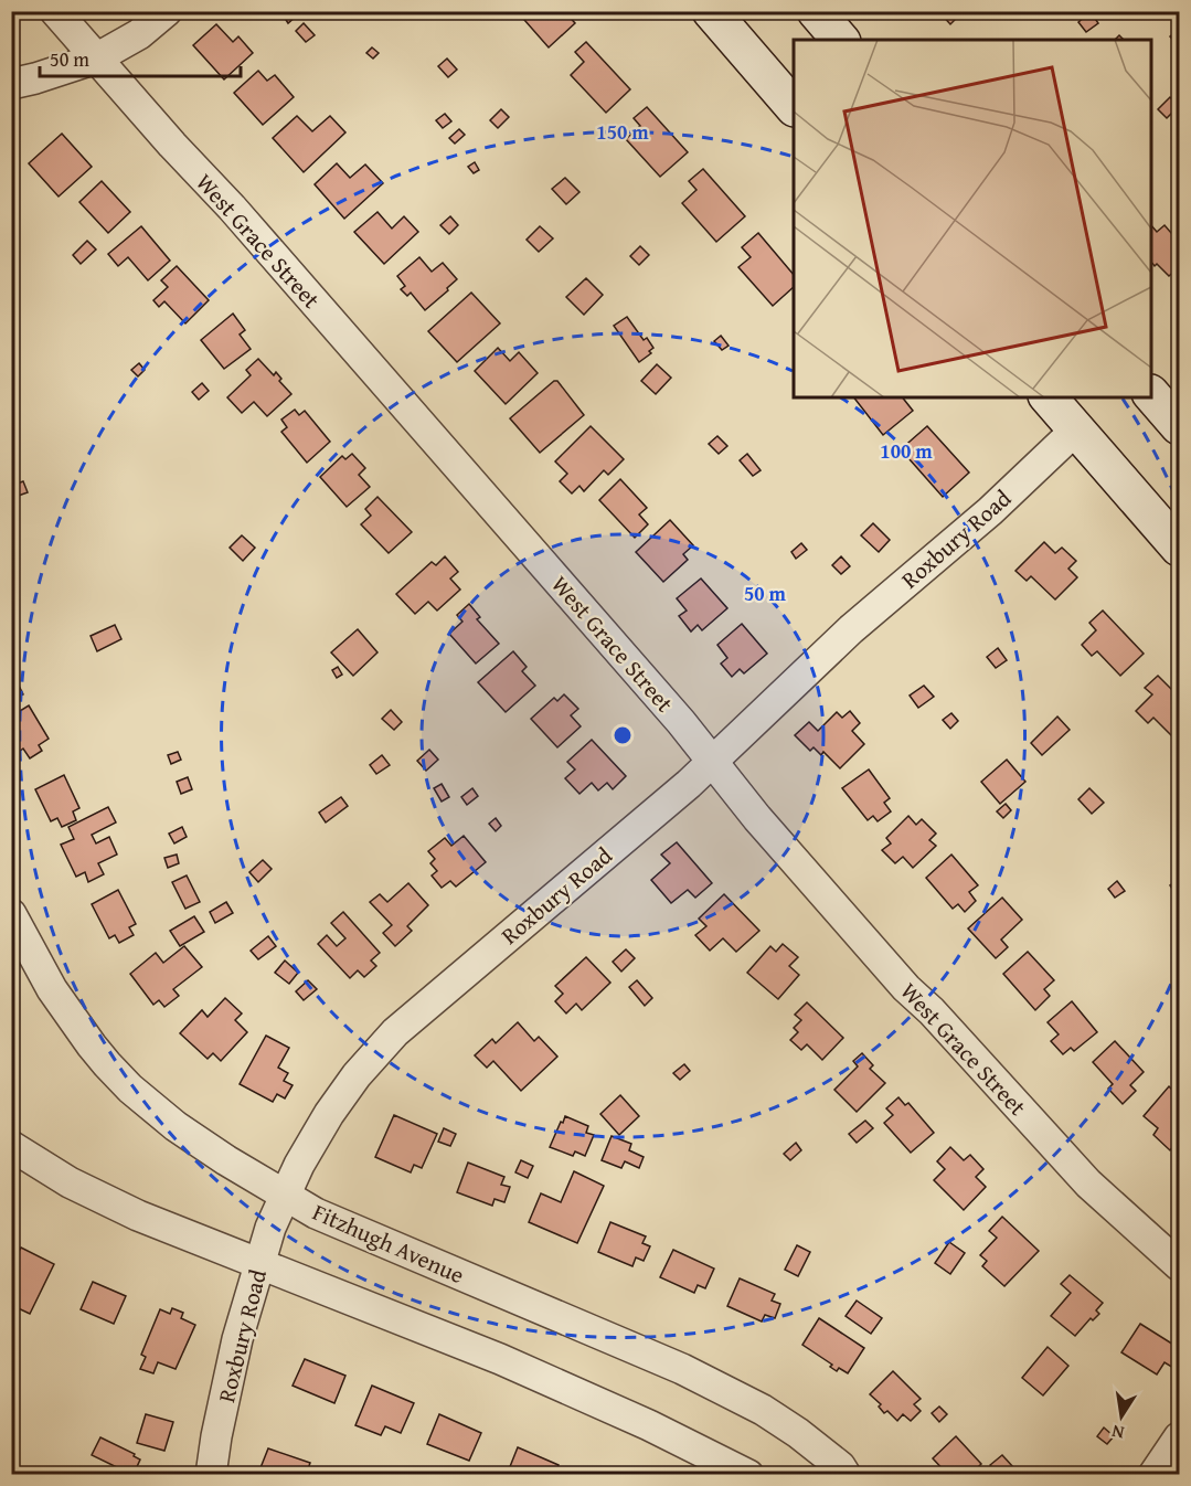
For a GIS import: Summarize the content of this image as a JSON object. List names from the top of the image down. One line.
{"streets":{"street":["West Grace Street","Roxbury Road","Fitzhugh Avenue"]},"crossings":[["West Grace Street","Roxbury Road"],["Roxbury Road","Fitzhugh Avenue"]],"scale_bar":"50 m","north":"bottom","rings":["150 m","100 m","50 m"]}
